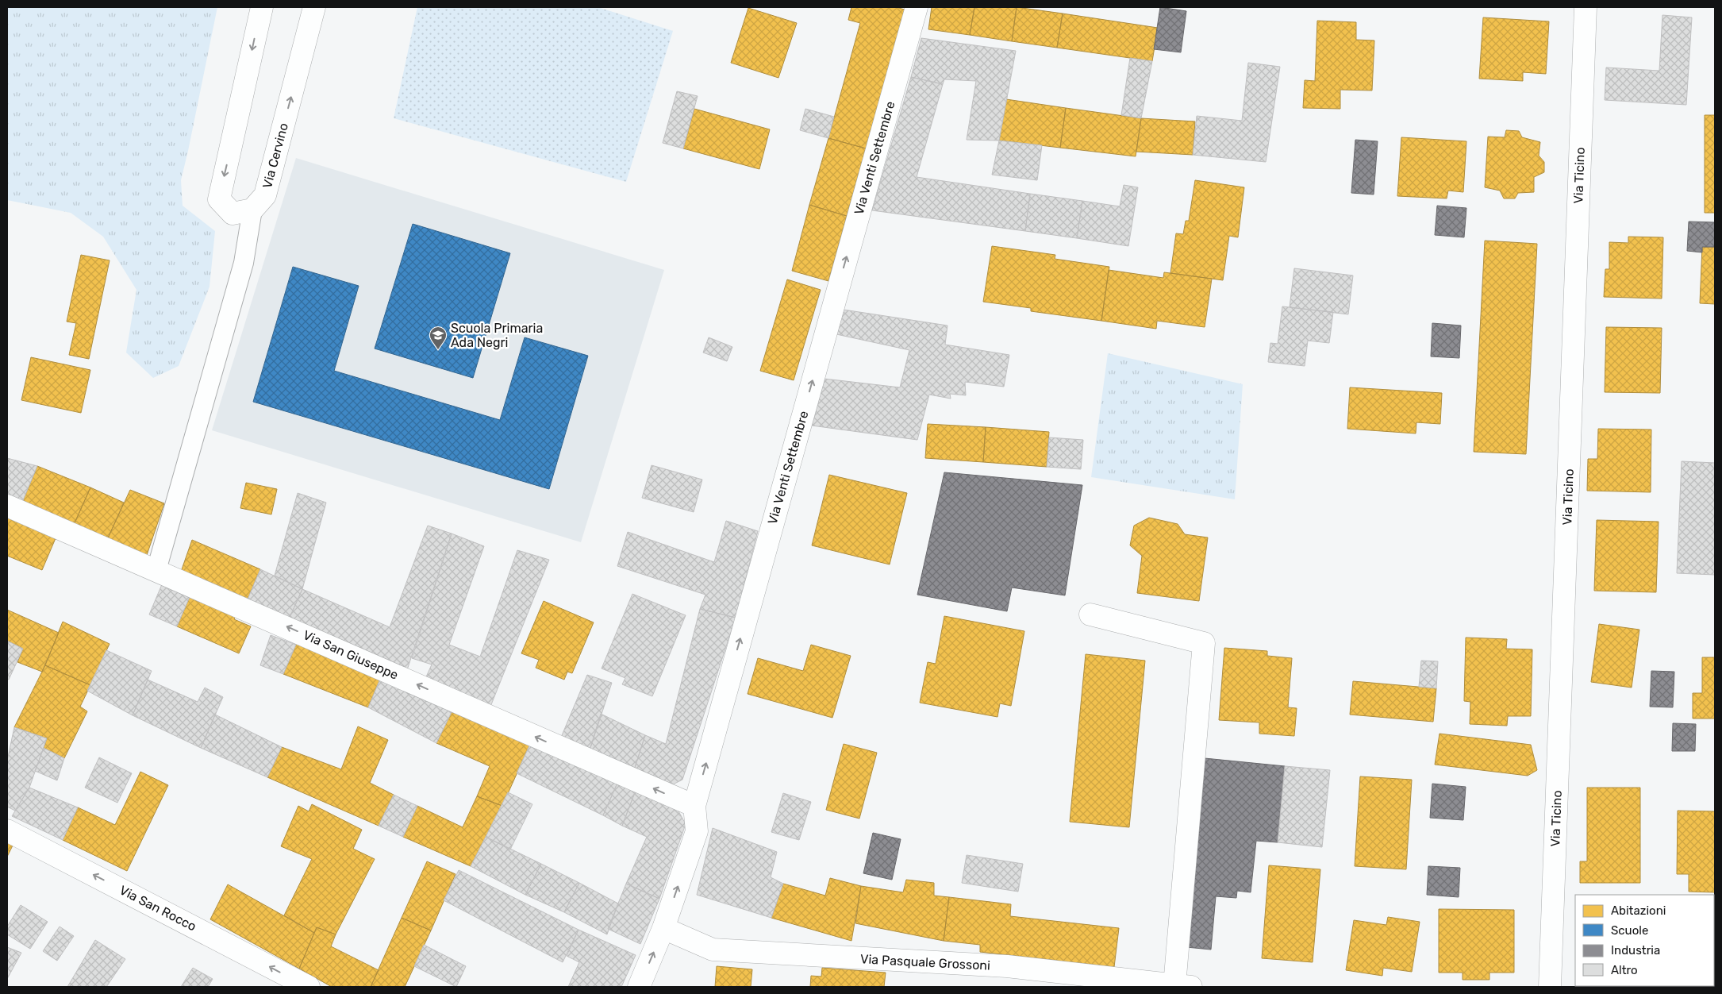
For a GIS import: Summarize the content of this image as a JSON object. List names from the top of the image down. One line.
{"streets":{"street":["Via Cervino","Via Venti Settembre","Via Ticino","Via San Giuseppe","Via San Rocco","Via Pasquale Grossoni"]},"crossings":[["Via Venti Settembre","Via San Giuseppe"],["Via Venti Settembre","Via Pasquale Grossoni"]],"one_way":["Via Cervino","Via Venti Settembre","Via San Giuseppe","Via San Rocco"],"places":{"school or university":["Scuola Primaria Ada Negri"]},"legend":["Abitazioni","Scuole","Industria","Altro"]}
